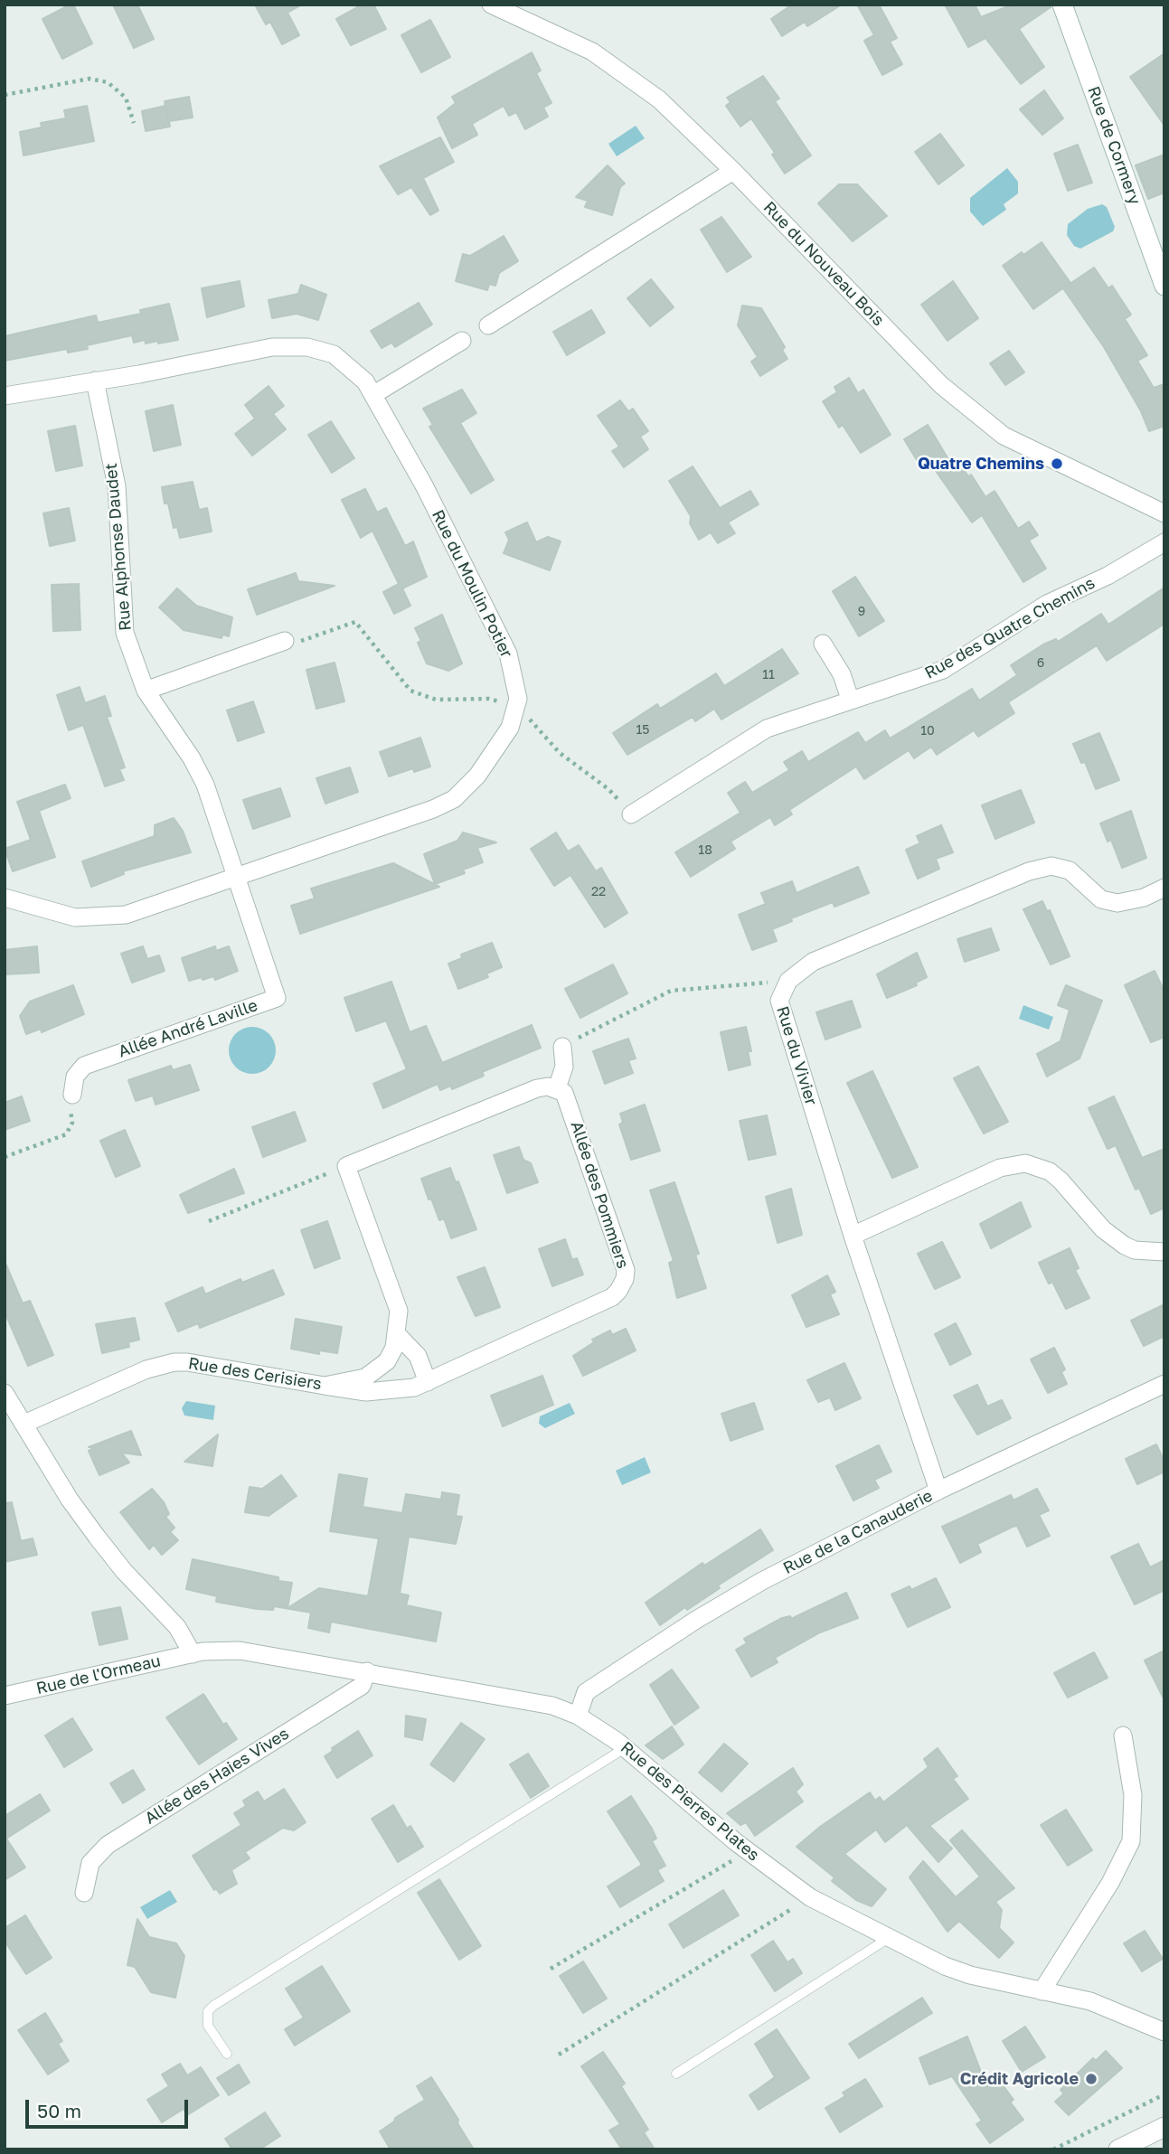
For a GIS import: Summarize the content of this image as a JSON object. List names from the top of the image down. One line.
{"streets":{"main road":["Rue de Cormery"],"street":["Rue du Nouveau Bois","Rue Alphonse Daudet","Rue du Moulin Potier","Rue des Quatre Chemins","Allée André Laville","Rue du Vivier","Allée des Pommiers","Rue des Cerisiers","Rue de la Canauderie","Rue de l'Ormeau","Allée des Haies Vives","Rue des Pierres Plates"]},"crossings":[["Rue Alphonse Daudet","Rue du Moulin Potier"],["Rue Alphonse Daudet","Allée André Laville"],["Rue du Vivier","Rue de la Canauderie"],["Allée des Pommiers","Rue des Cerisiers"],["Rue de la Canauderie","Rue des Pierres Plates"],["Rue de l'Ormeau","Rue des Pierres Plates"],["Allée des Haies Vives","Rue des Pierres Plates"]],"places":["Quatre Chemins","Crédit Agricole"],"house_numbers":["9","6","11","15","10","18","22"],"scale_bar":"50 m"}
